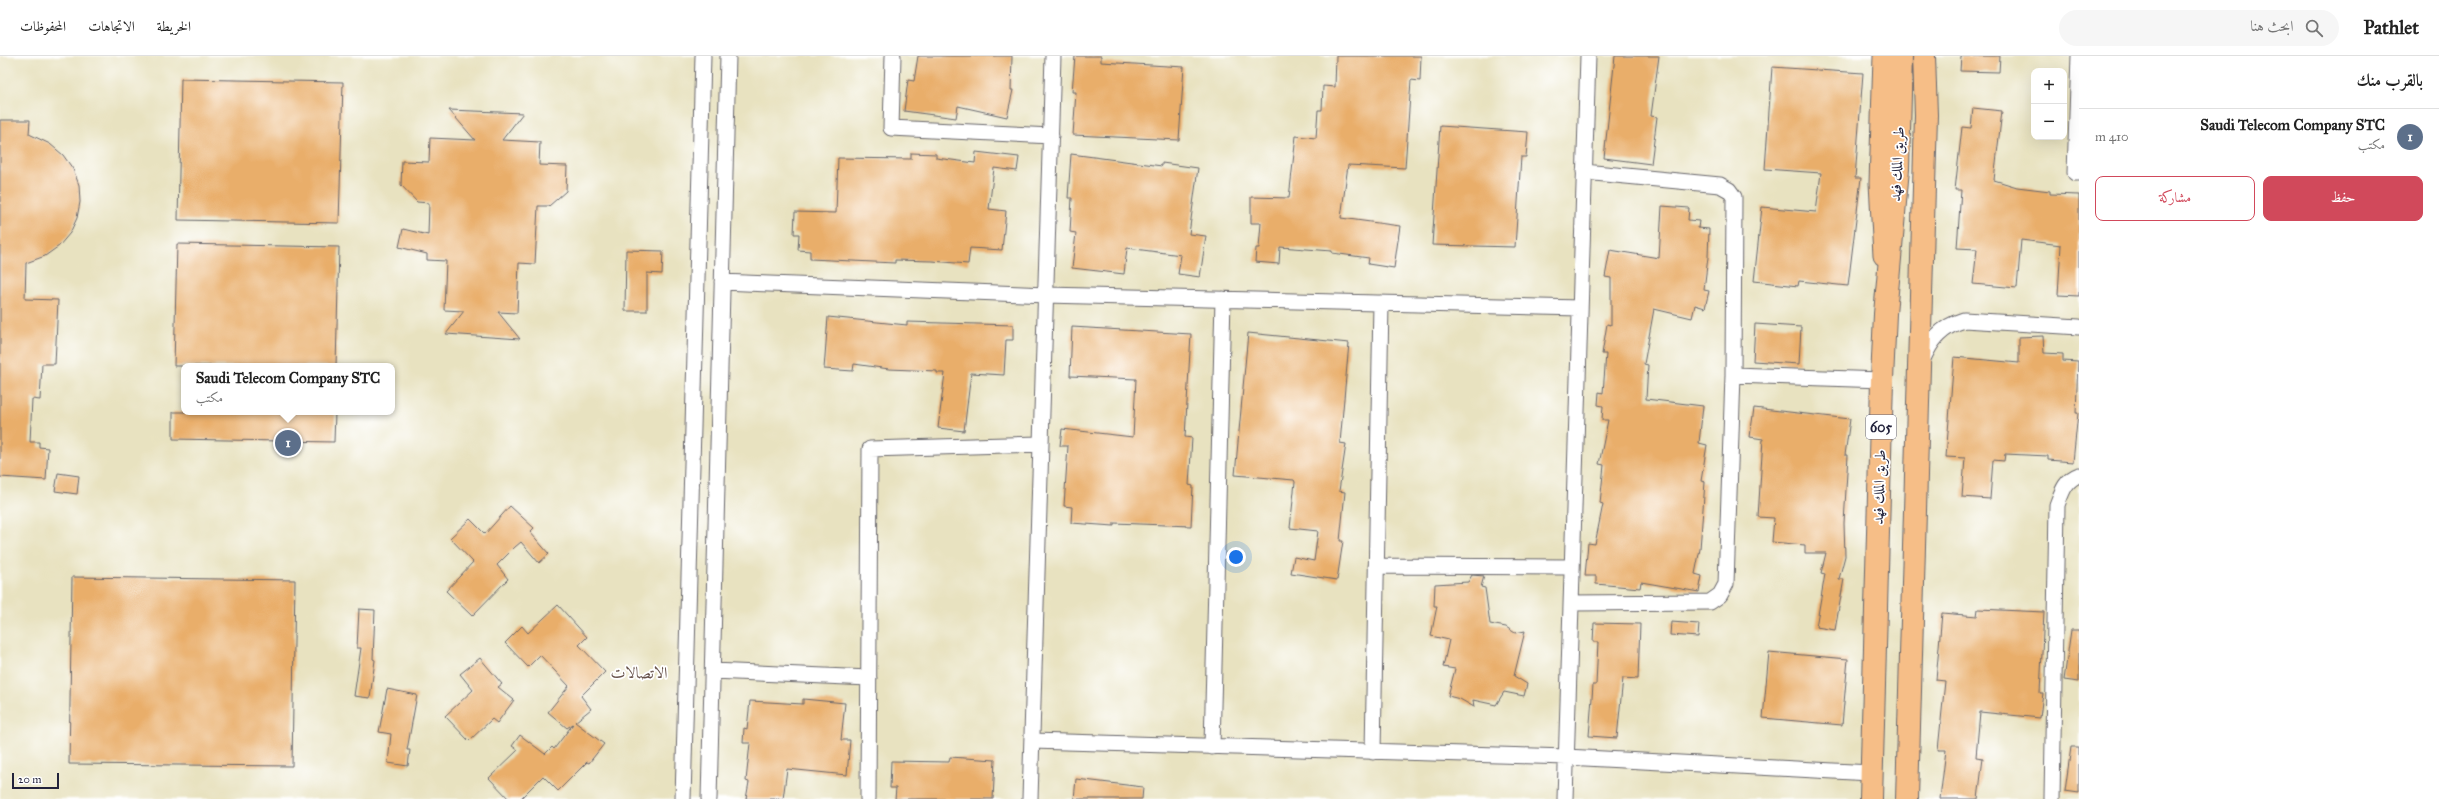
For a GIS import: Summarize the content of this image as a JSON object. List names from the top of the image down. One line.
{"streets":{"highway":["طريق الملك فهد","605"]},"districts":["الاتصالات"],"scale_bar":"20 m","page":{"header":"Pathlet","search":"ابحث هنا","nav":["الخريطة","الاتجاهات","المحفوظات"],"heading":"بالقرب منك","map_buttons":["+","−"],"list":[{"mark":"1","name":"Saudi Telecom Company STC","note":"مكتب","value":"410 m"}],"buttons":["حفظ","مشاركة"],"popup":["Saudi Telecom Company STC","مكتب"],"pins":"1","scale":"20 m"}}
